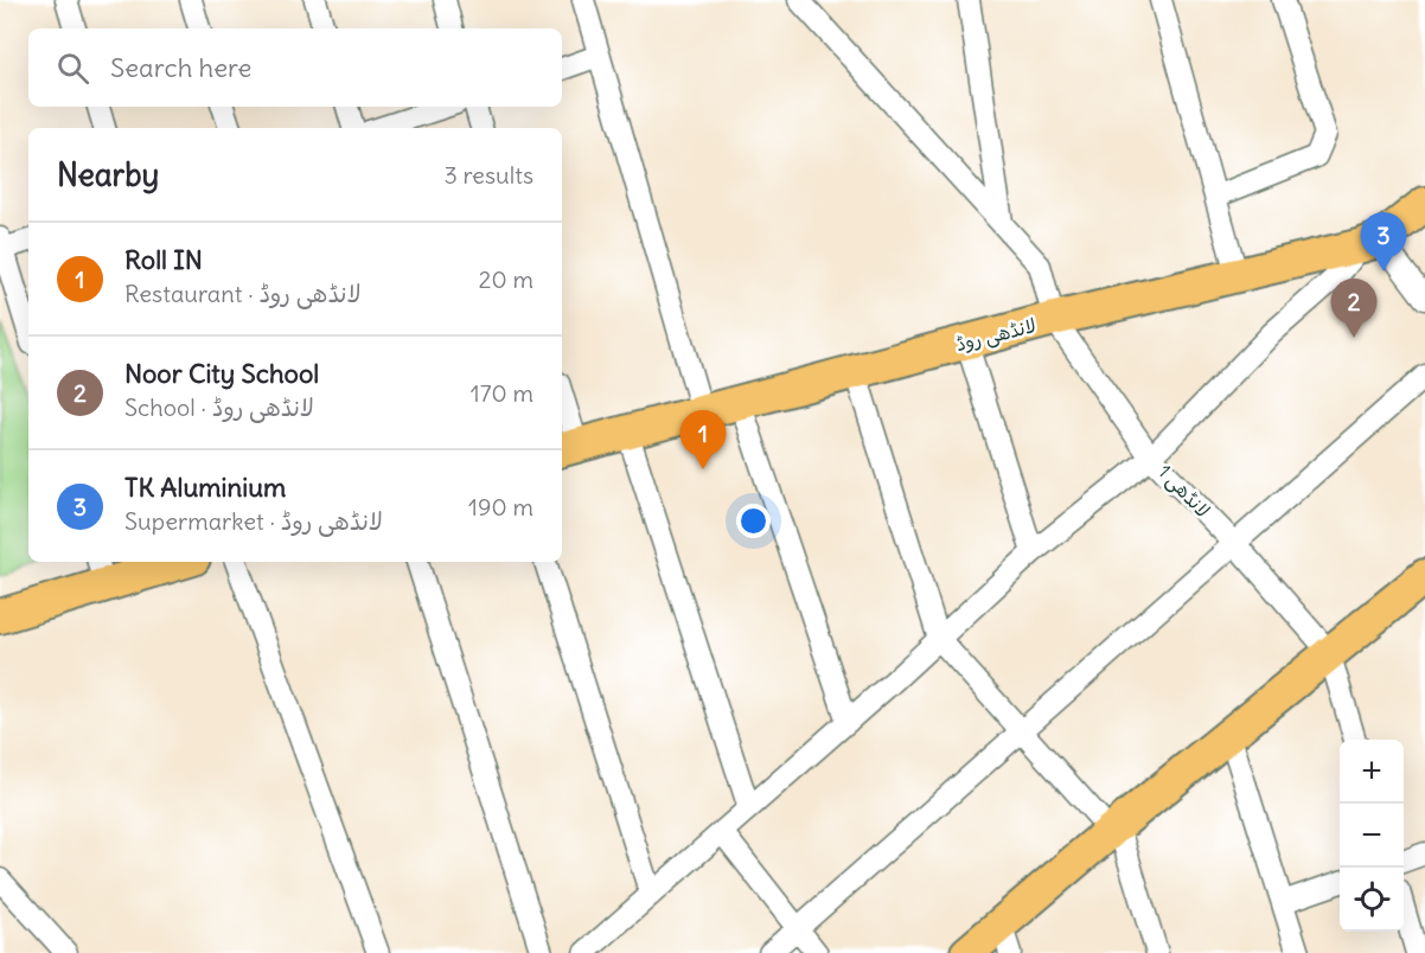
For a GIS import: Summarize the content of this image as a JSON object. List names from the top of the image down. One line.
{"streets":{"main road":["لانڈھی روڈ"],"street":["لانڈھی 1"]},"crossings":[["لانڈھی روڈ","لانڈھی 1"]],"page":{"search":"Search here","heading":["Nearby","3 results"],"pins":["3","2","1"],"list":[{"mark":"1","name":"Roll IN","note":"Restaurant · لانڈھی روڈ","value":"20 m"},{"mark":"2","name":"Noor City School","note":"School · لانڈھی روڈ","value":"170 m"},{"mark":"3","name":"TK Aluminium","note":"Supermarket · لانڈھی روڈ","value":"190 m"}],"map_buttons":["+","−"]}}
